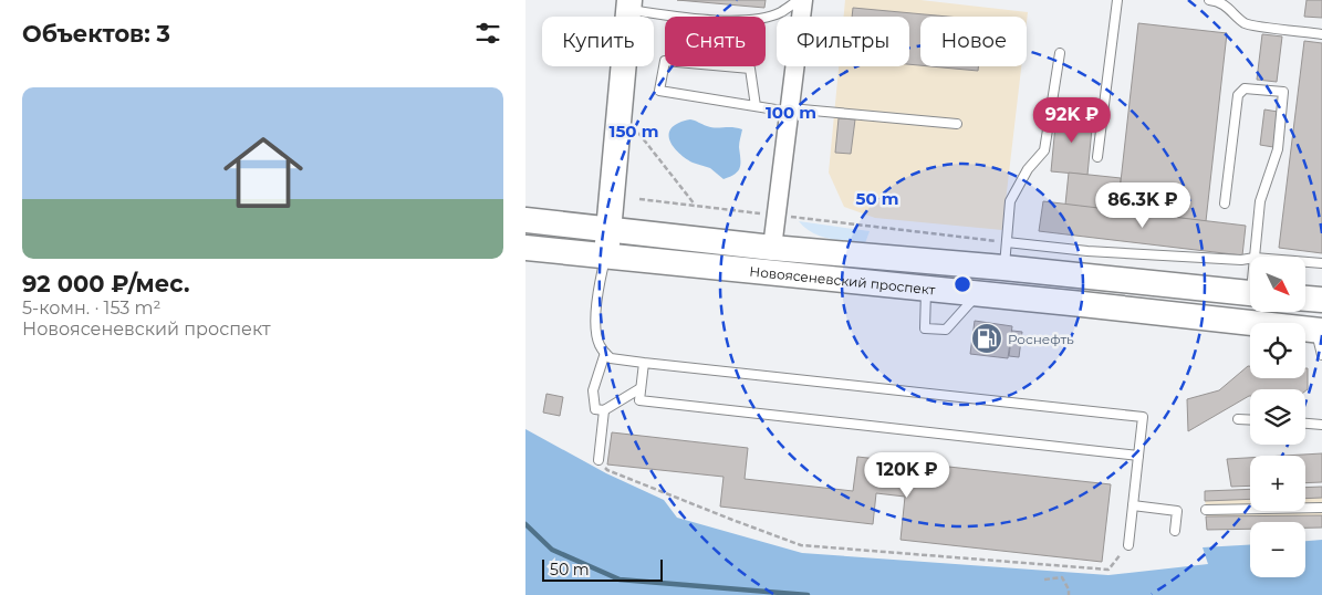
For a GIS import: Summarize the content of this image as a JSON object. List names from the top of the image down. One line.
{"streets":{"main road":["Новоясеневский проспект"]},"places":{"fuel station":["Роснефть"]},"scale_bar":"50 m","north":"bottom right","page":{"heading":"Объектов: 3","chip":["Купить","Снять","Фильтры","Новое"],"list":[{"name":"92 000 ₽/мес.","note":"5-комн. · 153 m² · Новоясеневский проспект"}],"price":["92K ₽","86.3K ₽","120K ₽"],"map_buttons":["+","−"],"scale":"50 m"},"rings":["100 m","150 m","50 m"]}
